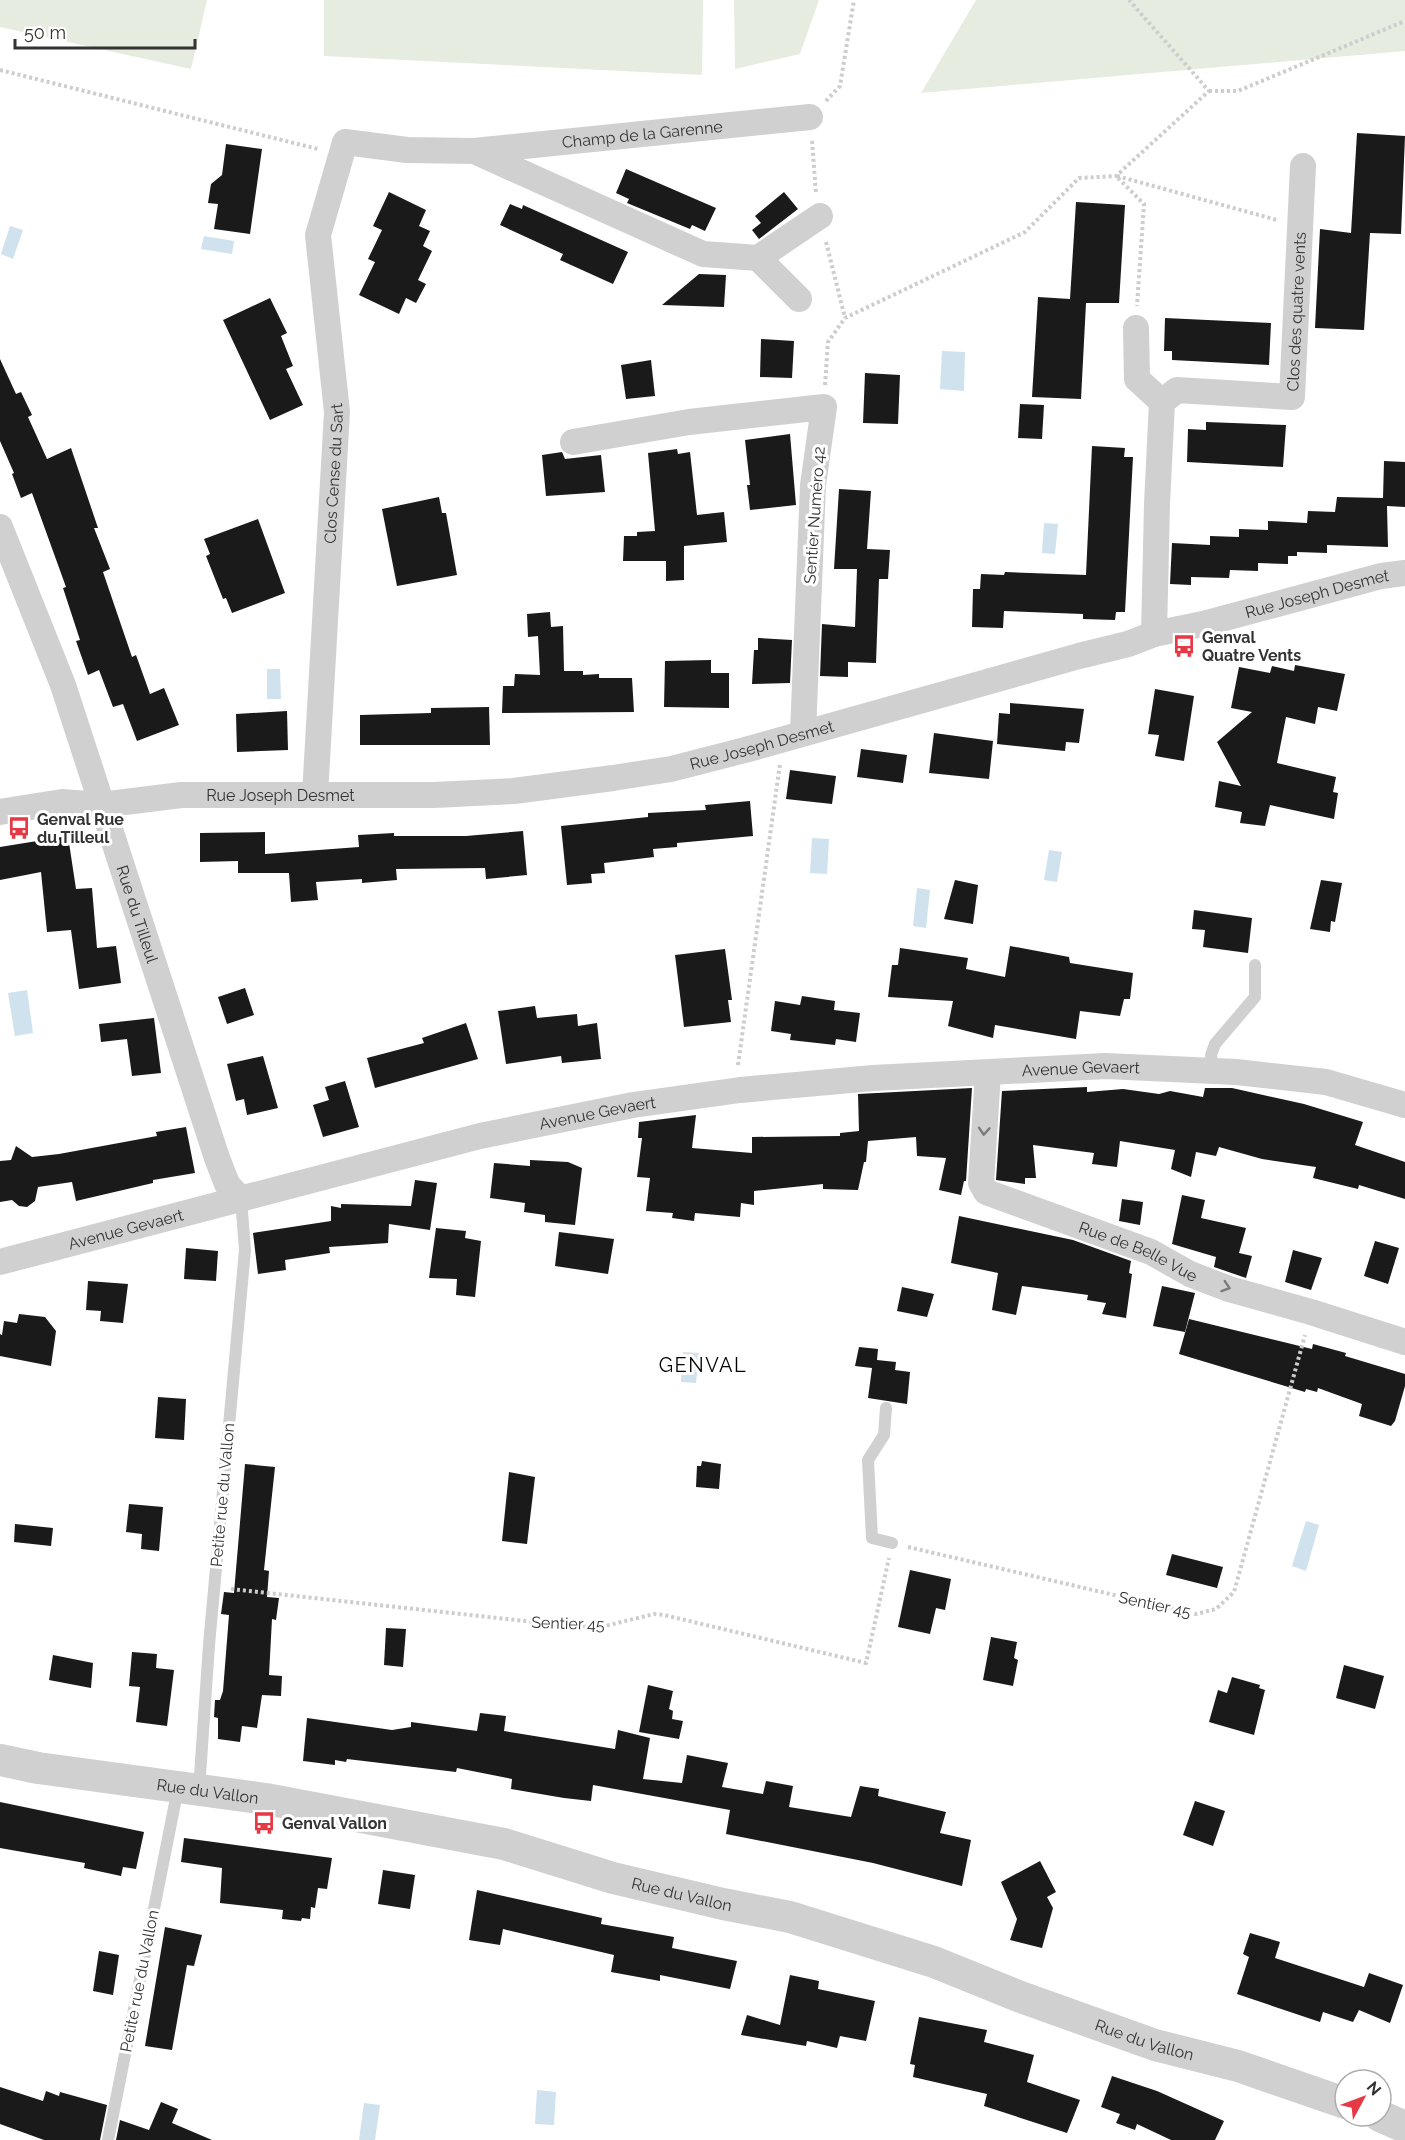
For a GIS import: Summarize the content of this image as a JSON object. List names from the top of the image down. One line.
{"streets":{"street":["Champ de la Garenne","Clos des quatre vents","Clos Cense du Sart","Sentier Numéro 42","Rue Joseph Desmet","Rue du Tilleul","Avenue Gevaert","Rue de Belle Vue","Rue du Vallon"],"lane":["Petite rue du Vallon"],"path":["Sentier 45"]},"crossings":[["Champ de la Garenne","Clos Cense du Sart"],["Clos Cense du Sart","Rue Joseph Desmet"],["Sentier Numéro 42","Rue Joseph Desmet"],["Rue Joseph Desmet","Rue du Tilleul"],["Rue du Tilleul","Avenue Gevaert"],["Rue du Tilleul","Petite rue du Vallon"],["Avenue Gevaert","Rue de Belle Vue"],["Avenue Gevaert","Petite rue du Vallon"],["Rue de Belle Vue","Sentier 45"],["Petite rue du Vallon","Sentier 45"],["Petite rue du Vallon","Rue du Vallon"]],"one_way":["Rue de Belle Vue"],"districts":["GENVAL"],"places":{"bus stop":["Genval Quatre Vents","Genval Rue du Tilleul","Genval Vallon"]},"scale_bar":"50 m","north":"top right"}
